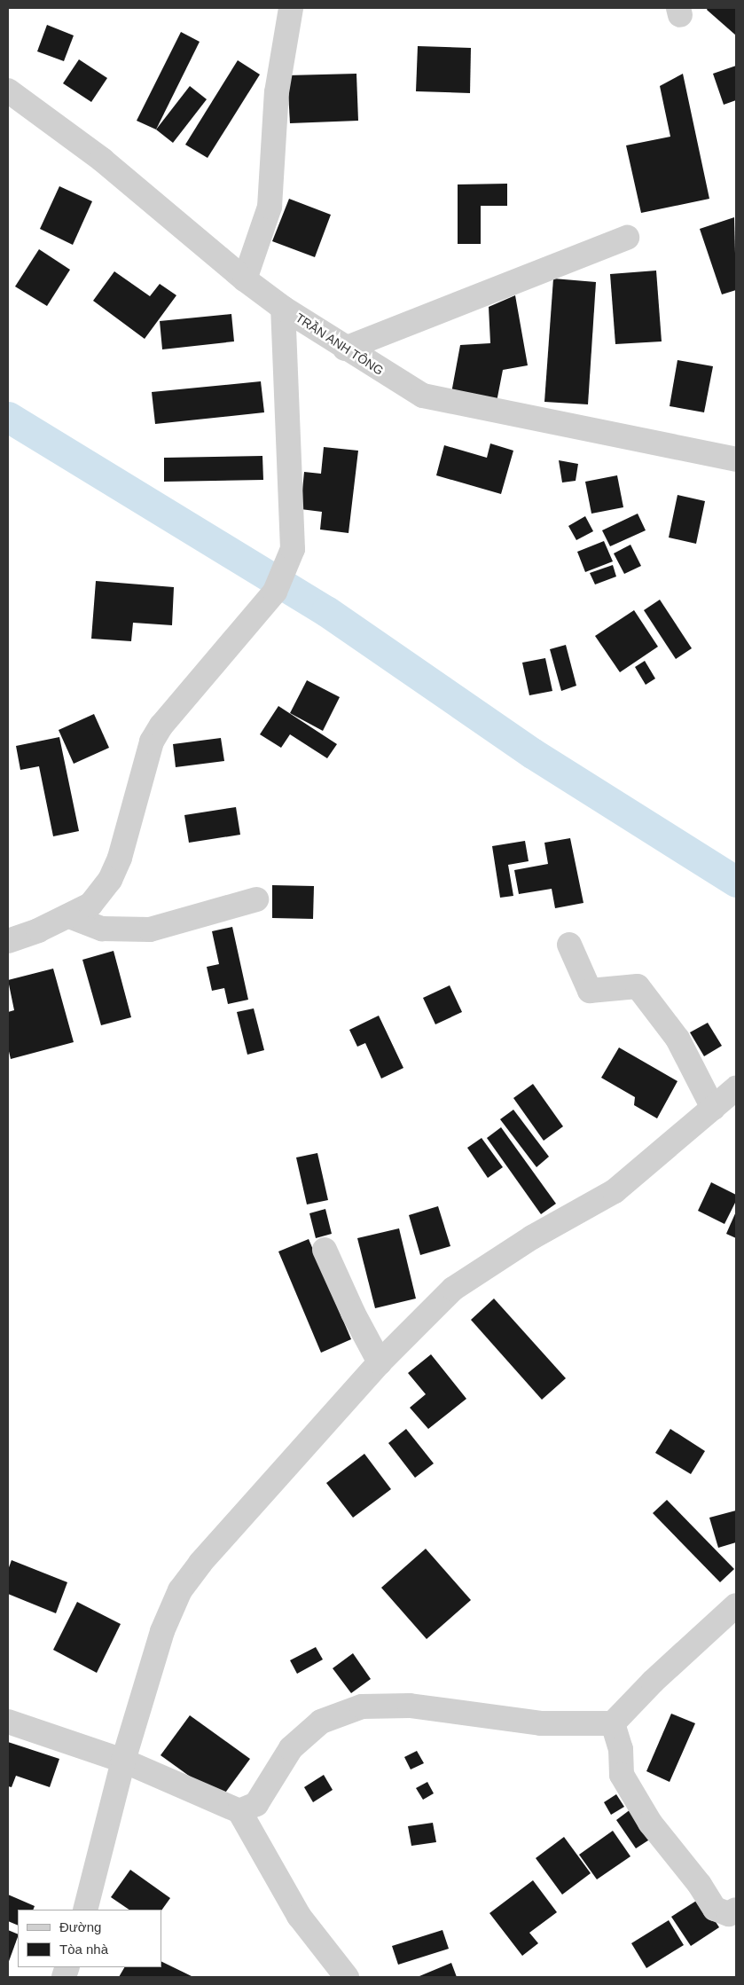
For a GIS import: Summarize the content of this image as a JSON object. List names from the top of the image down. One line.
{"streets":{"street":["TRẦN ANH TÔNG"]},"legend":["Đường","Tòa nhà"]}
